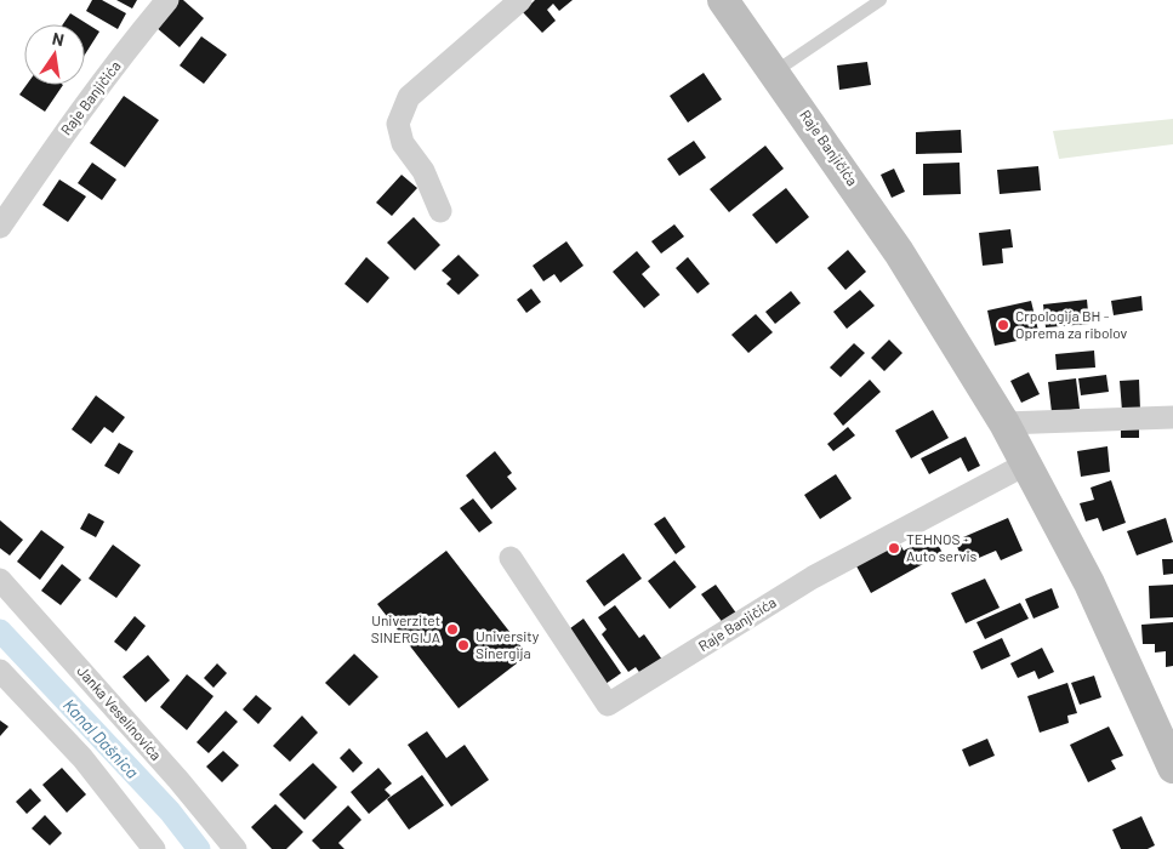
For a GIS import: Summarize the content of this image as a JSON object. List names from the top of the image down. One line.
{"streets":{"main road":["Raje Banjičića"],"street":["Janka Veselinovića"]},"water":["Kanal Dašnica"],"places":["Crpologija BH - Oprema za ribolov","TEHNOS - Auto servis","Univerzitet SINERGIJA","University Sinergija"],"north":"top"}
